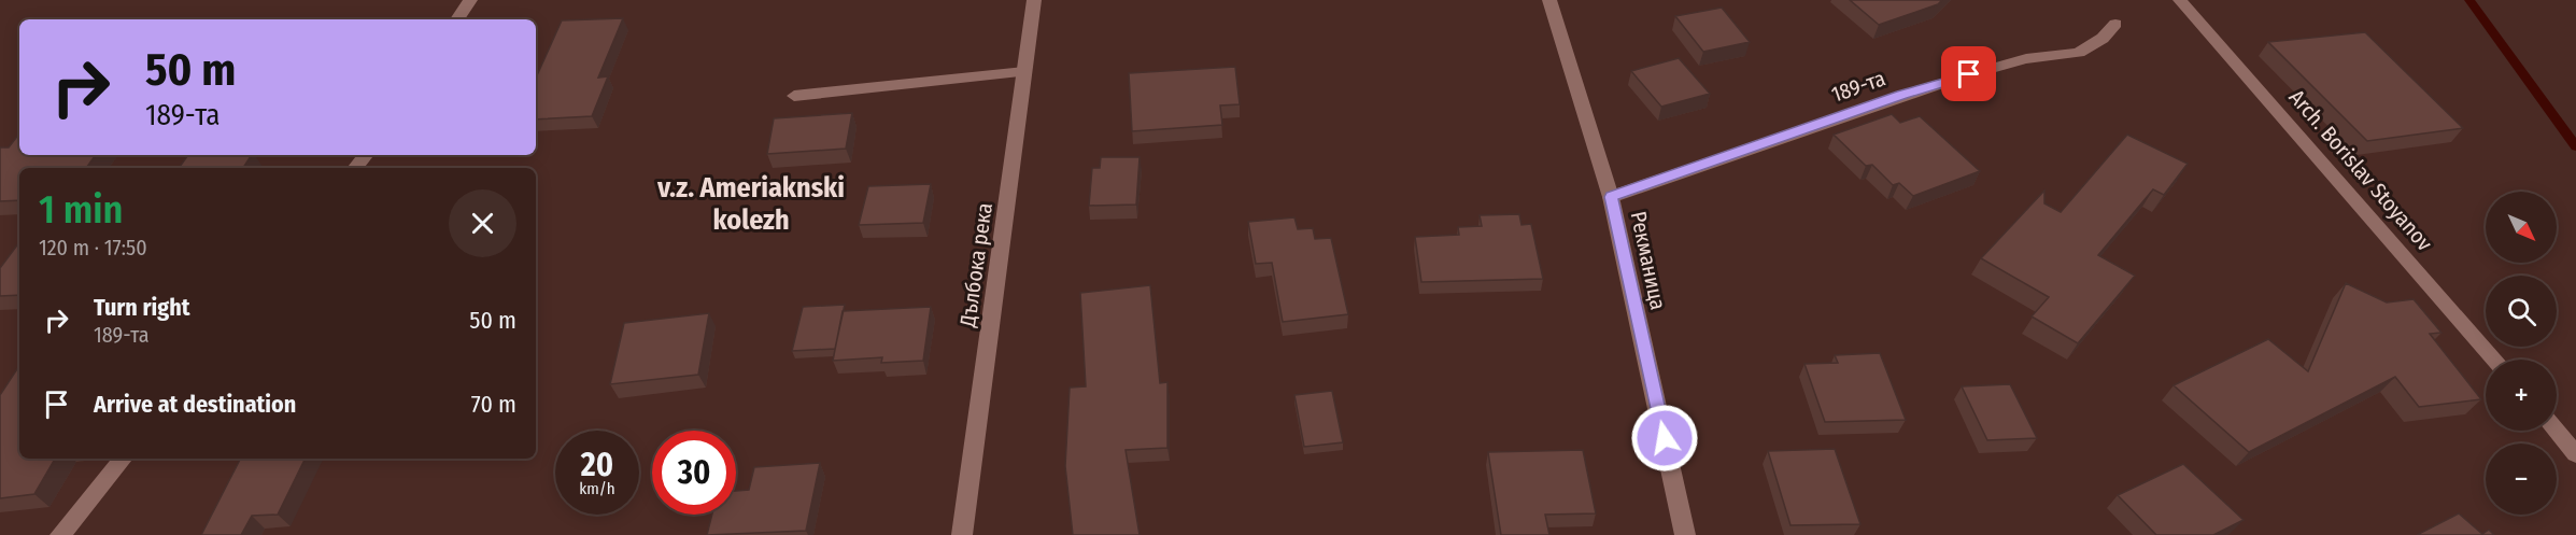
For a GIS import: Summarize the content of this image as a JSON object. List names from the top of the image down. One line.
{"streets":{"street":["189-та","Аrch. Borislav Stoyanov","Рекманица","Дълбока река"]},"crossings":[["189-та","Рекманица"]],"districts":["v.z. Ameriaknski kolezh"],"north":"bottom right","page":{"turn":["50 m","189-та"],"heading":["1 min","120 m · 17:50"],"map_buttons":["+","−"],"list":[{"name":"Turn right","note":"189-та","value":"50 m"},{"name":"Arrive at destination","value":"70 m"}],"speed":"20 km/h","limit":"30"}}
